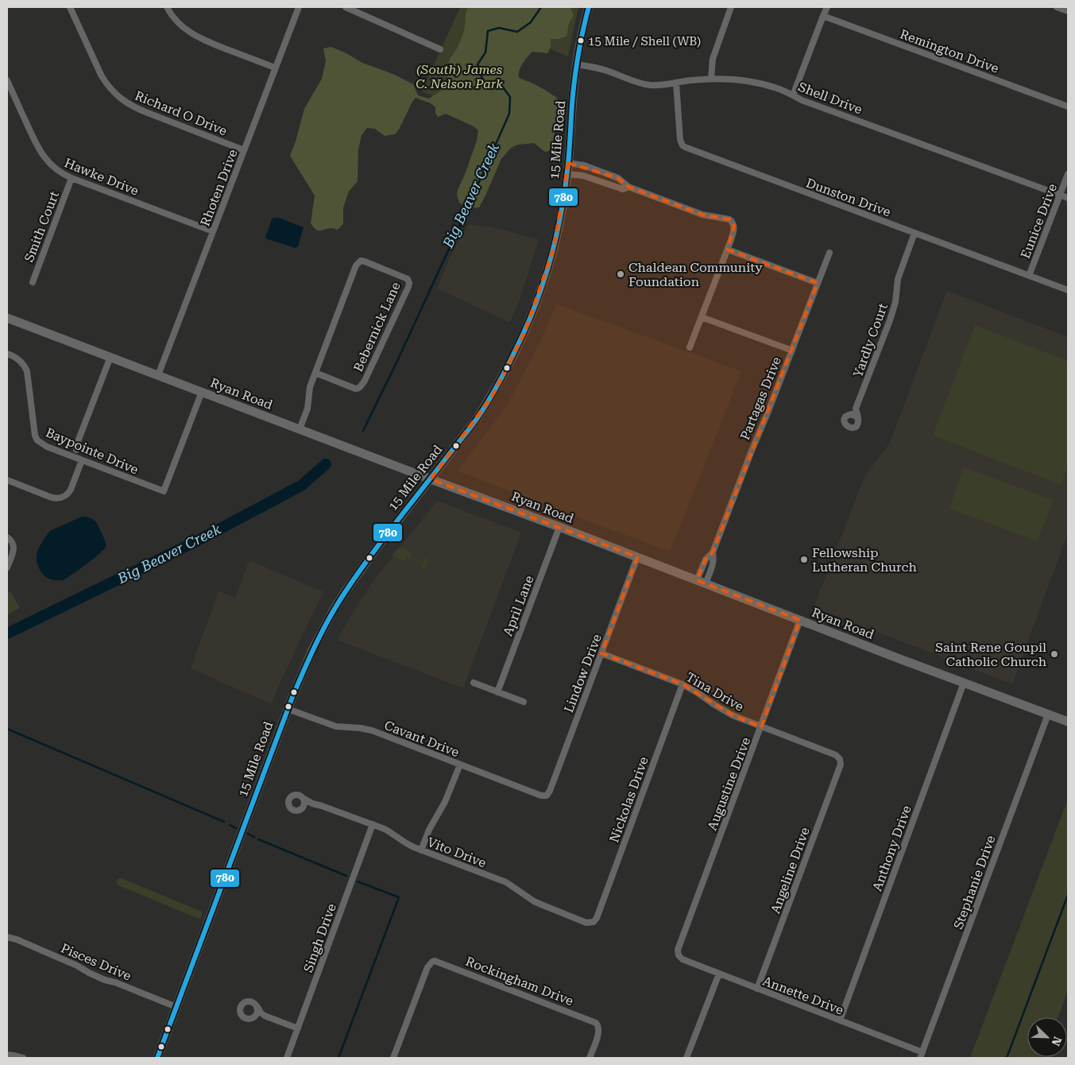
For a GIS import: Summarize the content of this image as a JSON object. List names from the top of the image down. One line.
{"streets":{"main road":["15 Mile Road","Ryan Road"],"street":["Remington Drive","Shell Drive","Richard O Drive","Hawke Drive","Rhoten Drive","Dunston Drive","Eunice Drive","Smith Court","Bebernick Lane","Yardly Court","Partagas Drive","Baypointe Drive","April Lane","Lindow Drive","Tina Drive","Cavant Drive","Augustine Drive","Nickolas Drive","Anthony Drive","Vito Drive","Angeline Drive","Stephanie Drive","Singh Drive","Pisces Drive","Rockingham Drive","Annette Drive"]},"crossings":[["Shell Drive","15 Mile Road"],["Shell Drive","Dunston Drive"],["Shell Drive","Eunice Drive"],["Richard O Drive","Rhoten Drive"],["15 Mile Road","Ryan Road"],["15 Mile Road","Cavant Drive"],["15 Mile Road","Pisces Drive"],["Hawke Drive","Rhoten Drive"],["Hawke Drive","Smith Court"],["Rhoten Drive","Ryan Road"],["Dunston Drive","Eunice Drive"],["Dunston Drive","Yardly Court"],["Bebernick Lane","Ryan Road"],["Ryan Road","Partagas Drive"],["Ryan Road","Baypointe Drive"],["Ryan Road","April Lane"],["Ryan Road","Lindow Drive"],["Ryan Road","Augustine Drive"],["Ryan Road","Anthony Drive"],["Ryan Road","Stephanie Drive"],["Lindow Drive","Tina Drive"],["Lindow Drive","Cavant Drive"],["Tina Drive","Augustine Drive"],["Tina Drive","Nickolas Drive"],["Tina Drive","Angeline Drive"],["Augustine Drive","Annette Drive"],["Nickolas Drive","Vito Drive"],["Anthony Drive","Annette Drive"],["Vito Drive","Singh Drive"],["Angeline Drive","Annette Drive"],["Stephanie Drive","Annette Drive"]],"water":["Big Beaver Creek"],"parks":["(South) James C. Nelson Park"],"places":["15 Mile / Shell (WB)","Chaldean Community Foundation","Fellowship Lutheran Church","Saint Rene Goupil Catholic Church"],"lines":["transit line 780"],"north":"bottom right"}
